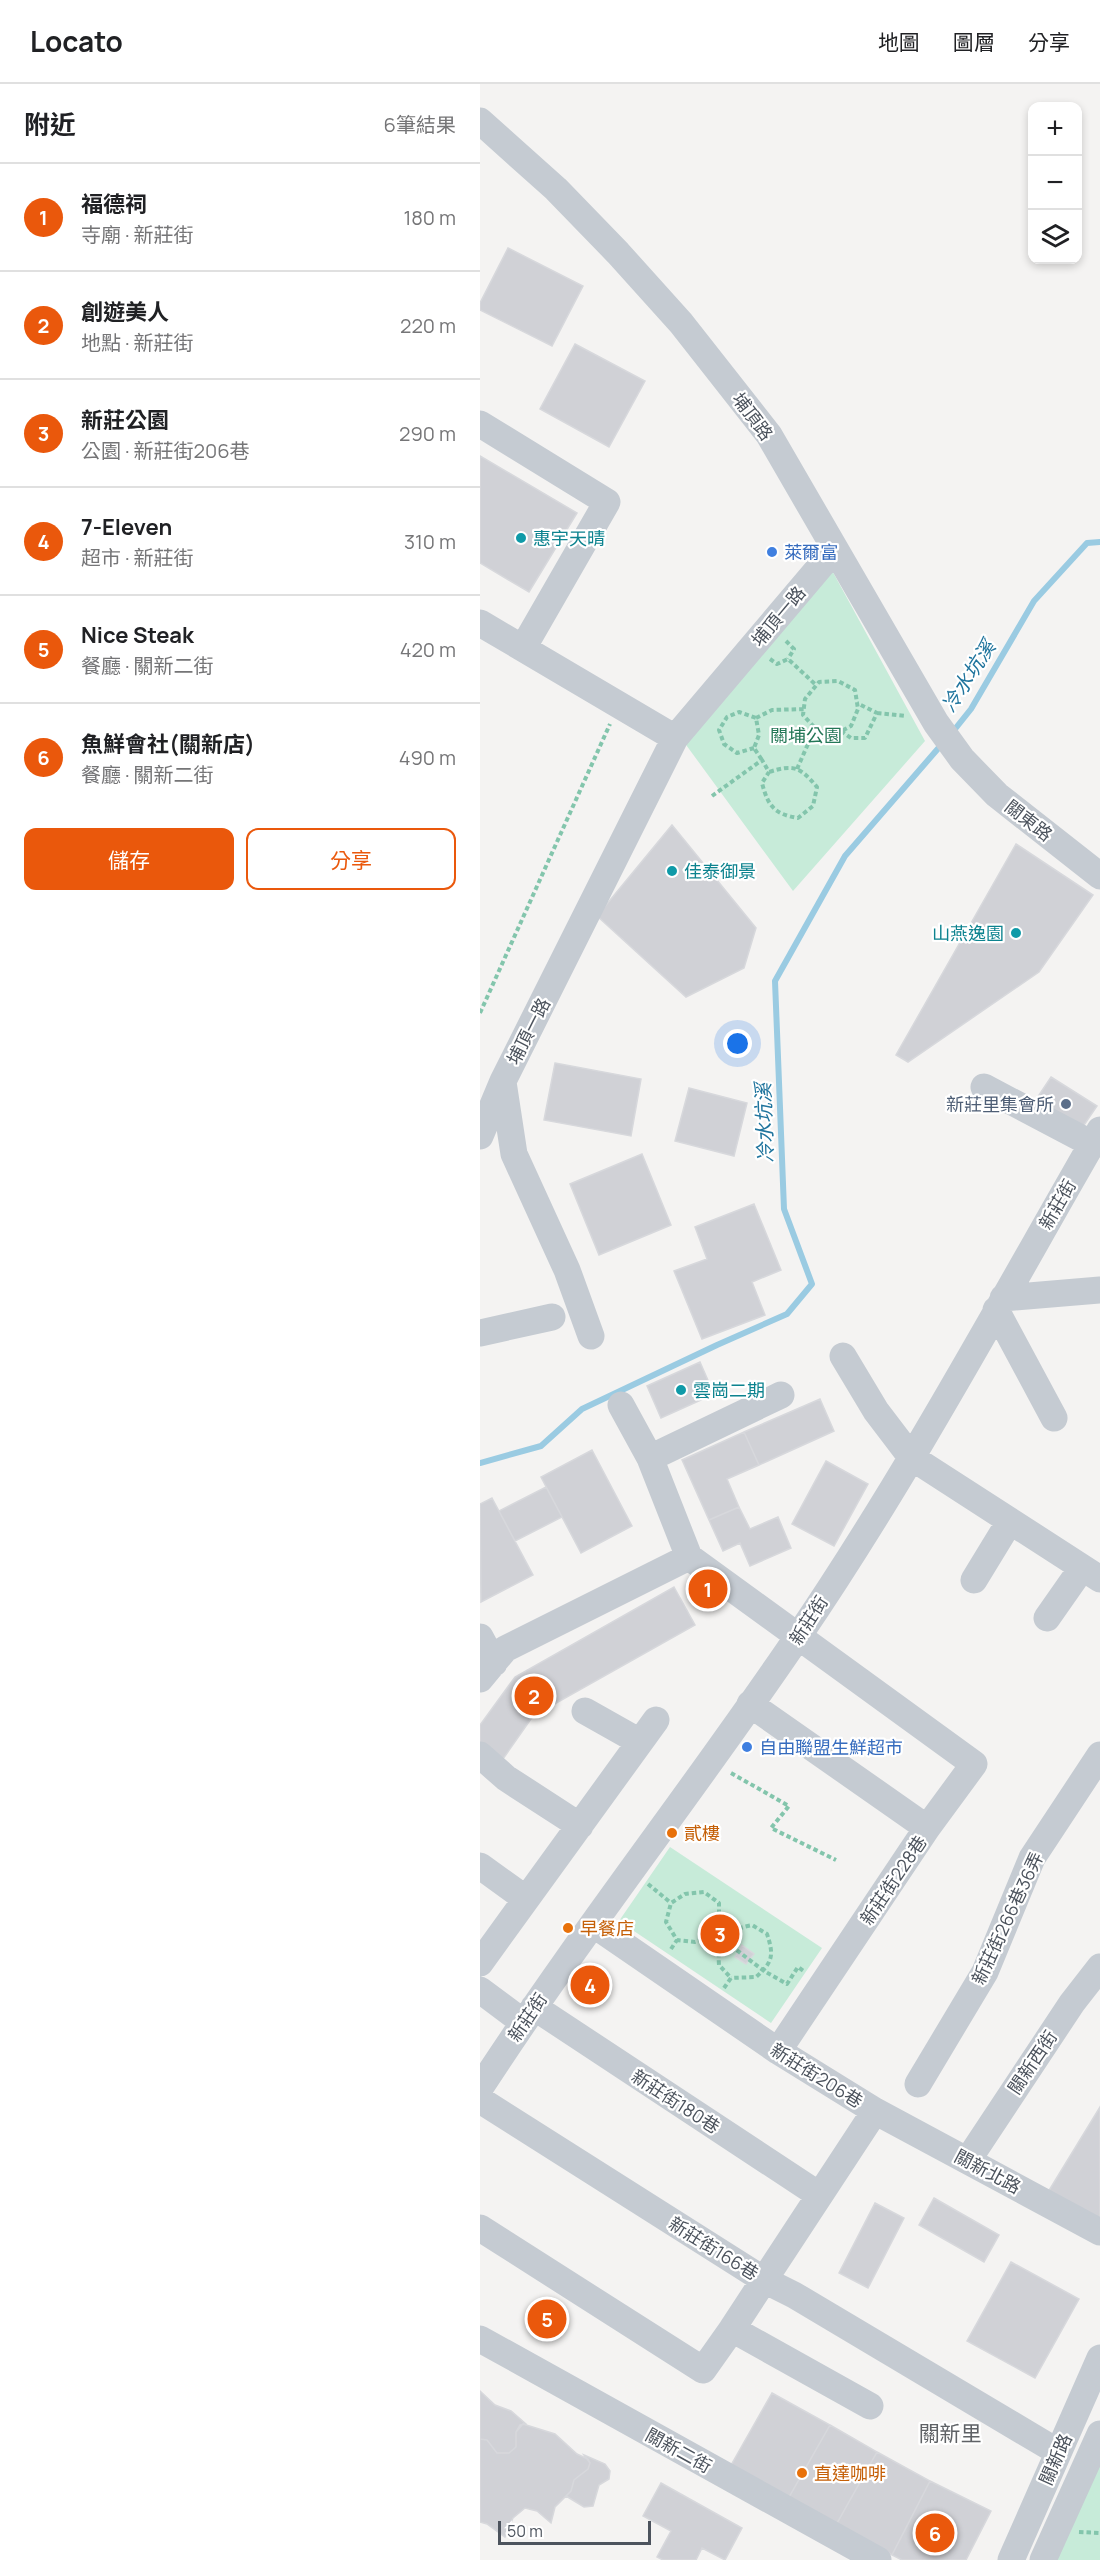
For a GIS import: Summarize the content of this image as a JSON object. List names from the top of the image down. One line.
{"streets":{"street":["埔頂路","埔頂一路","關東路","新莊街","新莊街228巷","新莊街266巷36弄","關新西街","新莊街206巷","新莊街180巷","關新北路","新莊街166巷","關新二街","關新路"]},"crossings":[["埔頂路","埔頂一路"],["埔頂路","關東路"],["新莊街","新莊街228巷"],["新莊街","新莊街206巷"],["新莊街","新莊街180巷"],["新莊街228巷","新莊街206巷"],["關新西街","關新北路"],["新莊街206巷","新莊街180巷"],["新莊街206巷","關新北路"],["新莊街206巷","新莊街166巷"]],"districts":["關新里"],"water":["冷水坑溪"],"parks":["關埔公園"],"places":["惠宇天晴","萊爾富","佳泰御景","山燕逸園","新莊里集會所","雲崗二期","自由聯盟生鮮超市","貳樓","早餐店","直達咖啡"],"scale_bar":"50 m","page":{"header":"Locato","nav":["地圖","圖層","分享"],"heading":["附近","6筆結果"],"map_buttons":["+","−"],"list":[{"mark":"1","name":"福德祠","note":"寺廟 · 新莊街","value":"180 m"},{"mark":"2","name":"創遊美人","note":"地點 · 新莊街","value":"220 m"},{"mark":"3","name":"新莊公園","note":"公園 · 新莊街206巷","value":"290 m"},{"mark":"4","name":"7-Eleven","note":"超市 · 新莊街","value":"310 m"},{"mark":"5","name":"Nice Steak","note":"餐廳 · 關新二街","value":"420 m"},{"mark":"6","name":"魚鮮會社(關新店)","note":"餐廳 · 關新二街","value":"490 m"}],"buttons":["儲存","分享"],"pins":["1","2","3","4","5","6"],"scale":"50 m"}}
